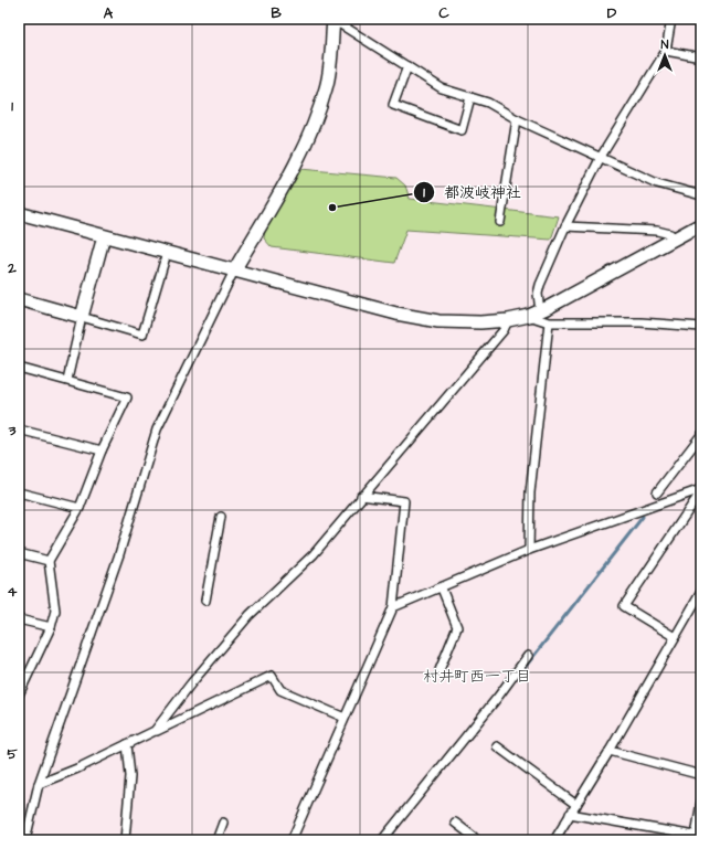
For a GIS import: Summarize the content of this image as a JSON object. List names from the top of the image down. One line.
{"districts":["村井町西一丁目"],"places":["都波岐神社"],"north":"top","grid":{"columns":["A","B","C","D"],"rows":["1","2","3","4","5"]}}
